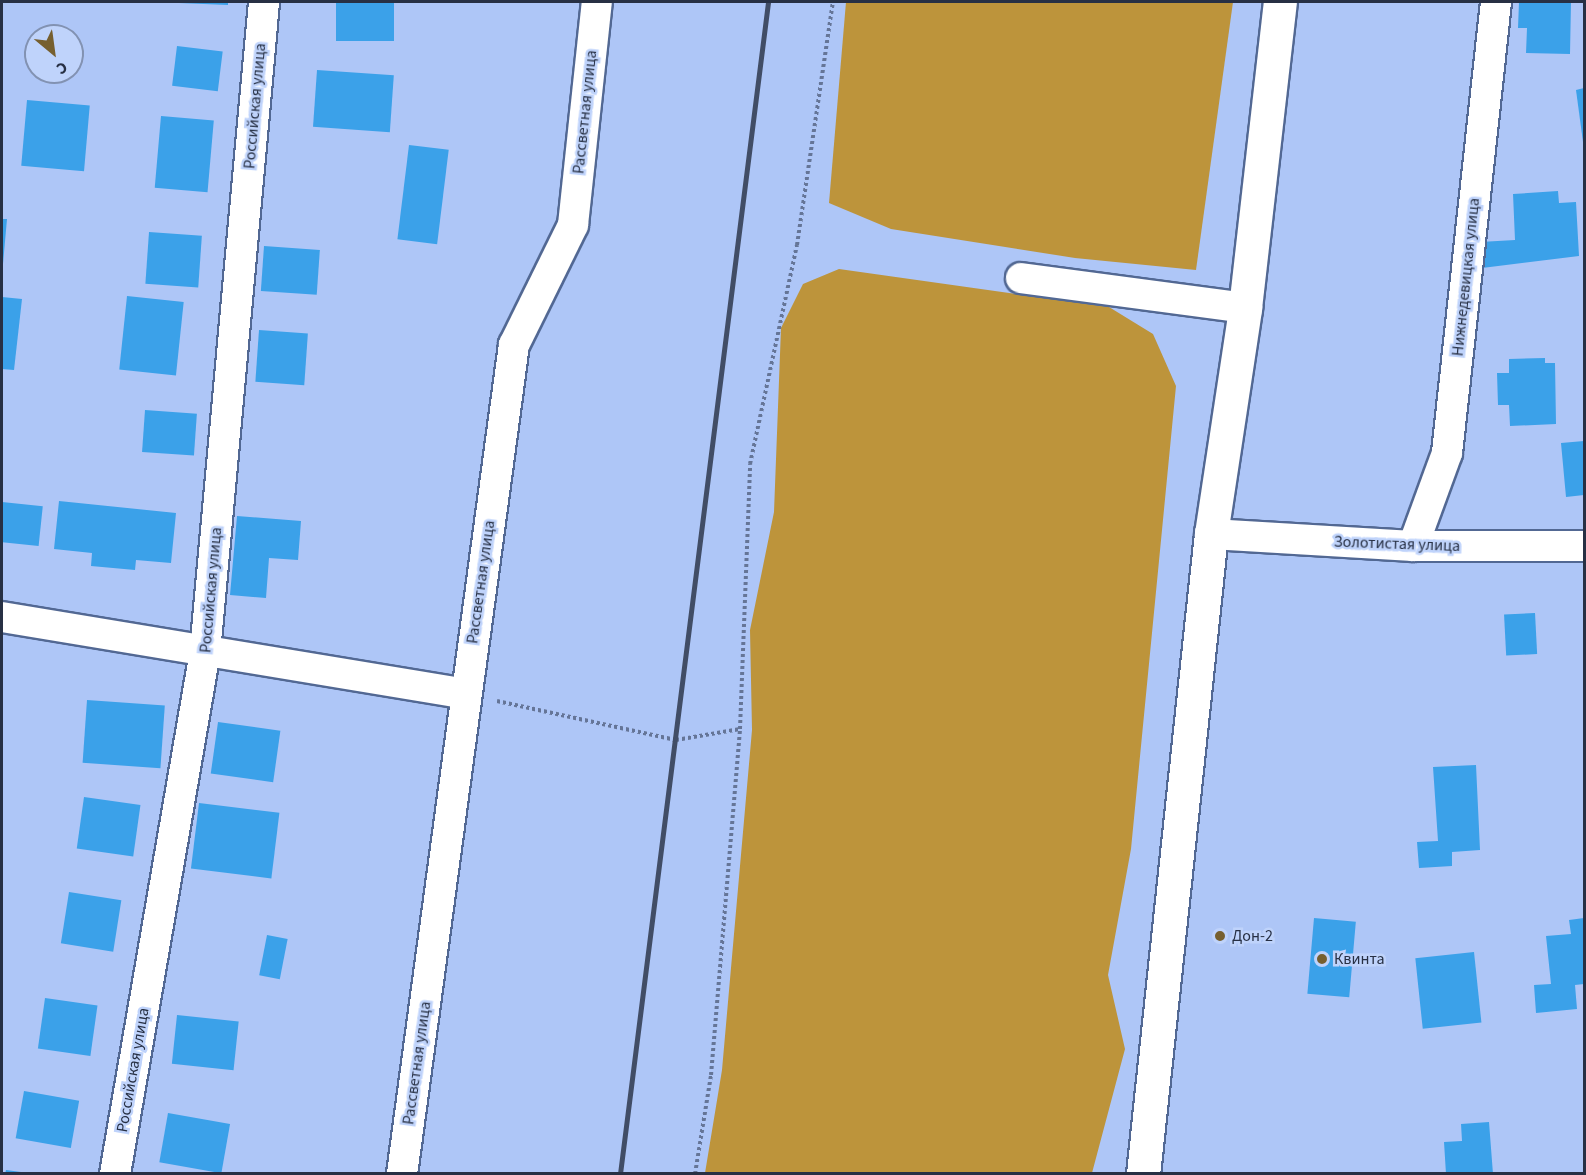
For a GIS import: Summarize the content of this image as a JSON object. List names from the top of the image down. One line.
{"streets":{"street":["Российская улица","Рассветная улица","Нижнедевицкая улица","Золотистая улица"]},"crossings":[["Нижнедевицкая улица","Золотистая улица"]],"places":["Дон-2","Квинта"],"north":"bottom right"}
